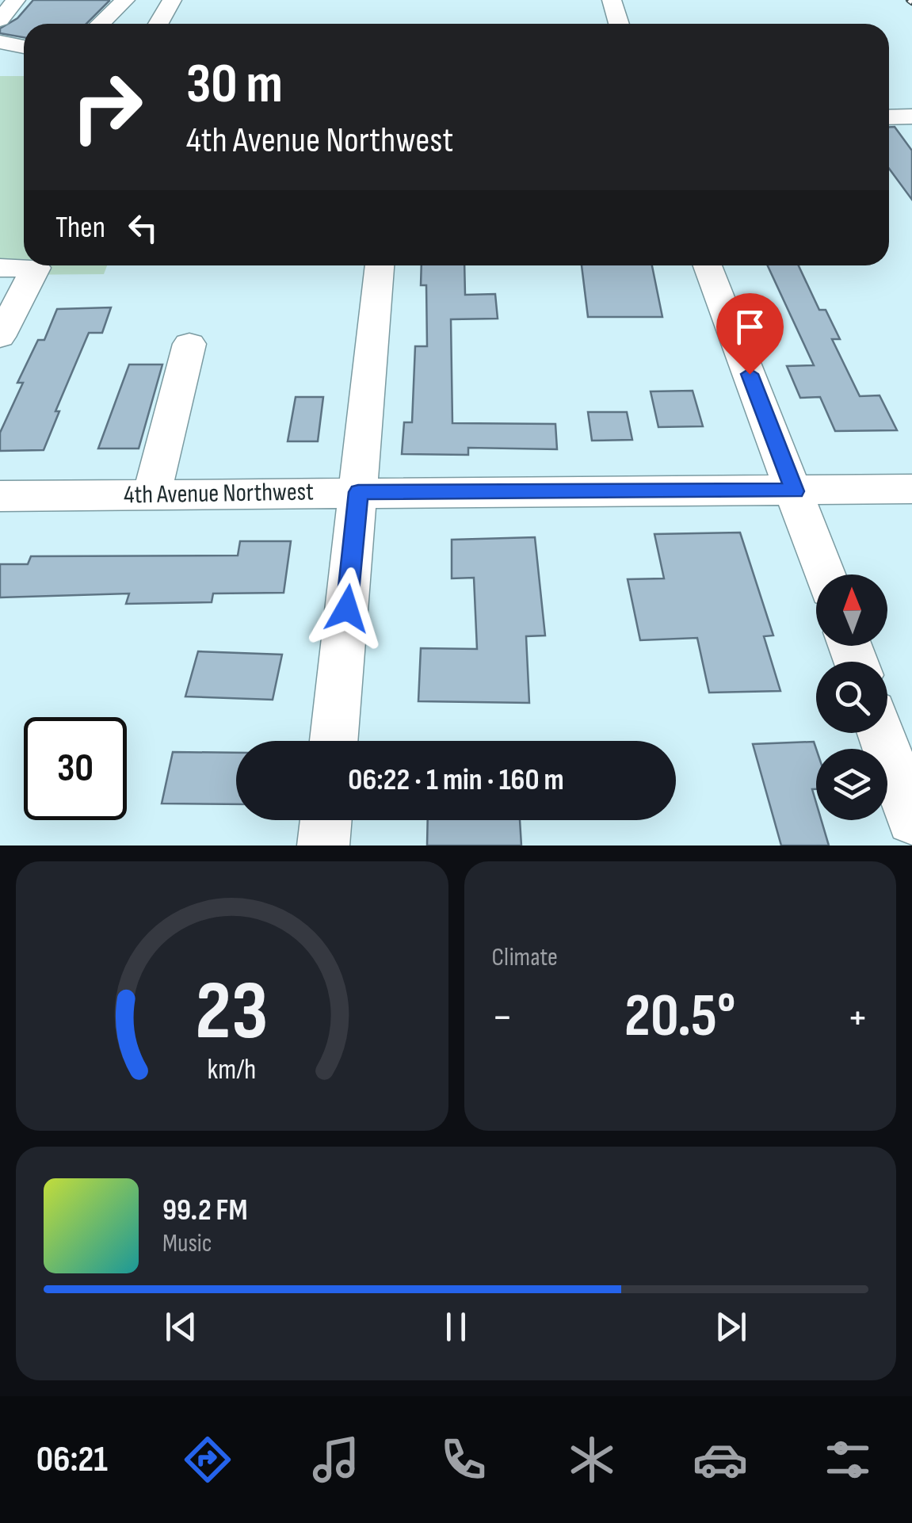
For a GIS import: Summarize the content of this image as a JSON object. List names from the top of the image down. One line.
{"streets":{"street":["4th Avenue Northwest"]},"north":"top","page":{"turn":["30 m","4th Avenue Northwest"],"then":"Then","limit":"30","trip":"06:22 · 1 min · 160 m","tile":"Climate","heat":["−","20.5°","+"],"song":["99.2 FM","Music"],"tabs":"06:21","gauge":["23","km/h"]}}
